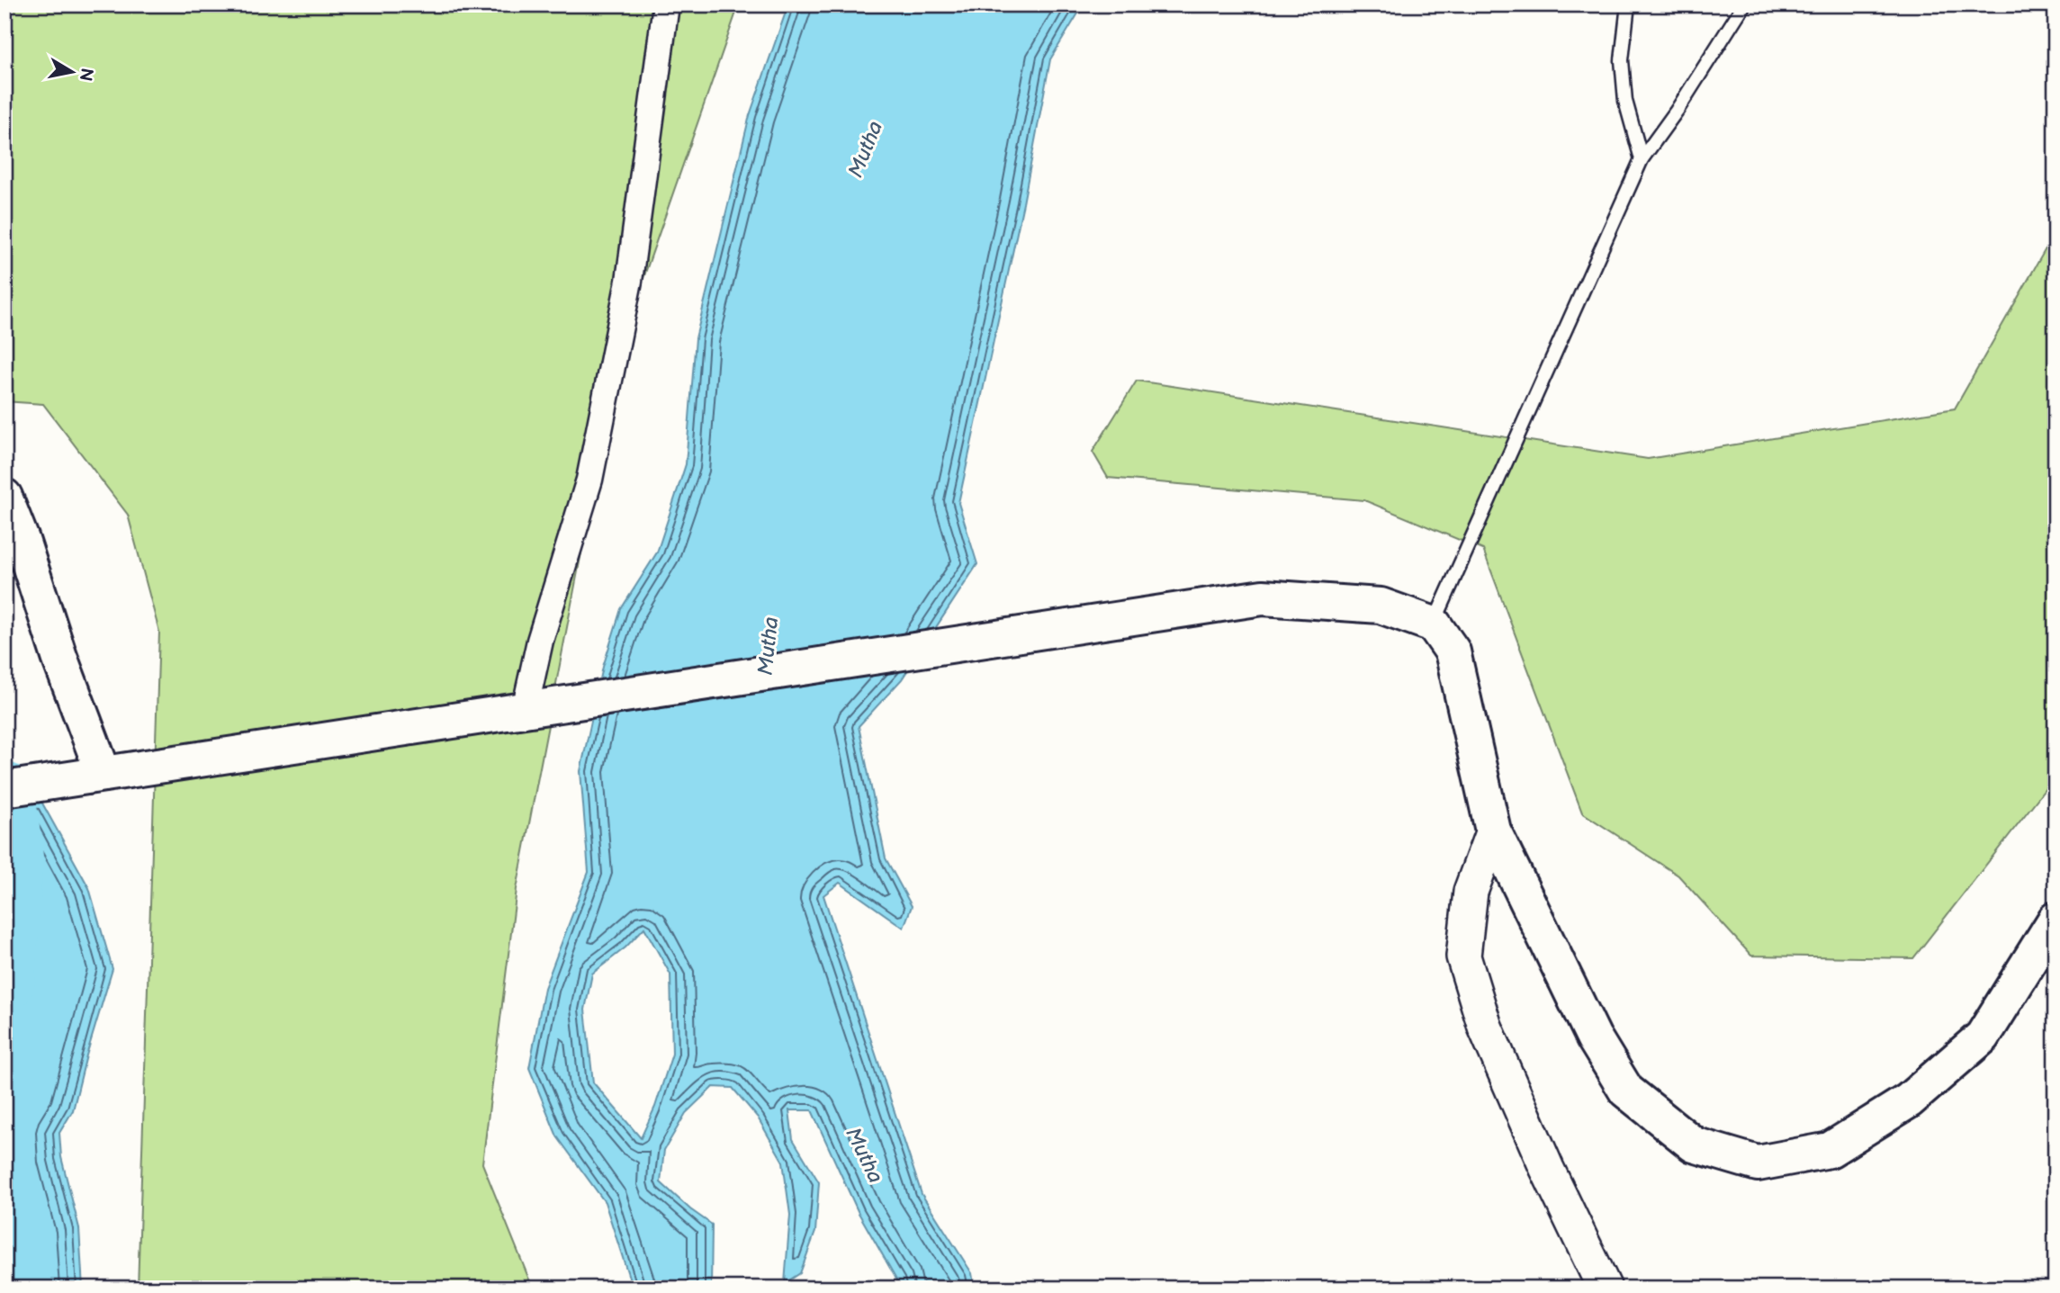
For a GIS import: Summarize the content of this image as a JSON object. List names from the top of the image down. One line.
{"water":["Mutha"],"north":"right"}
